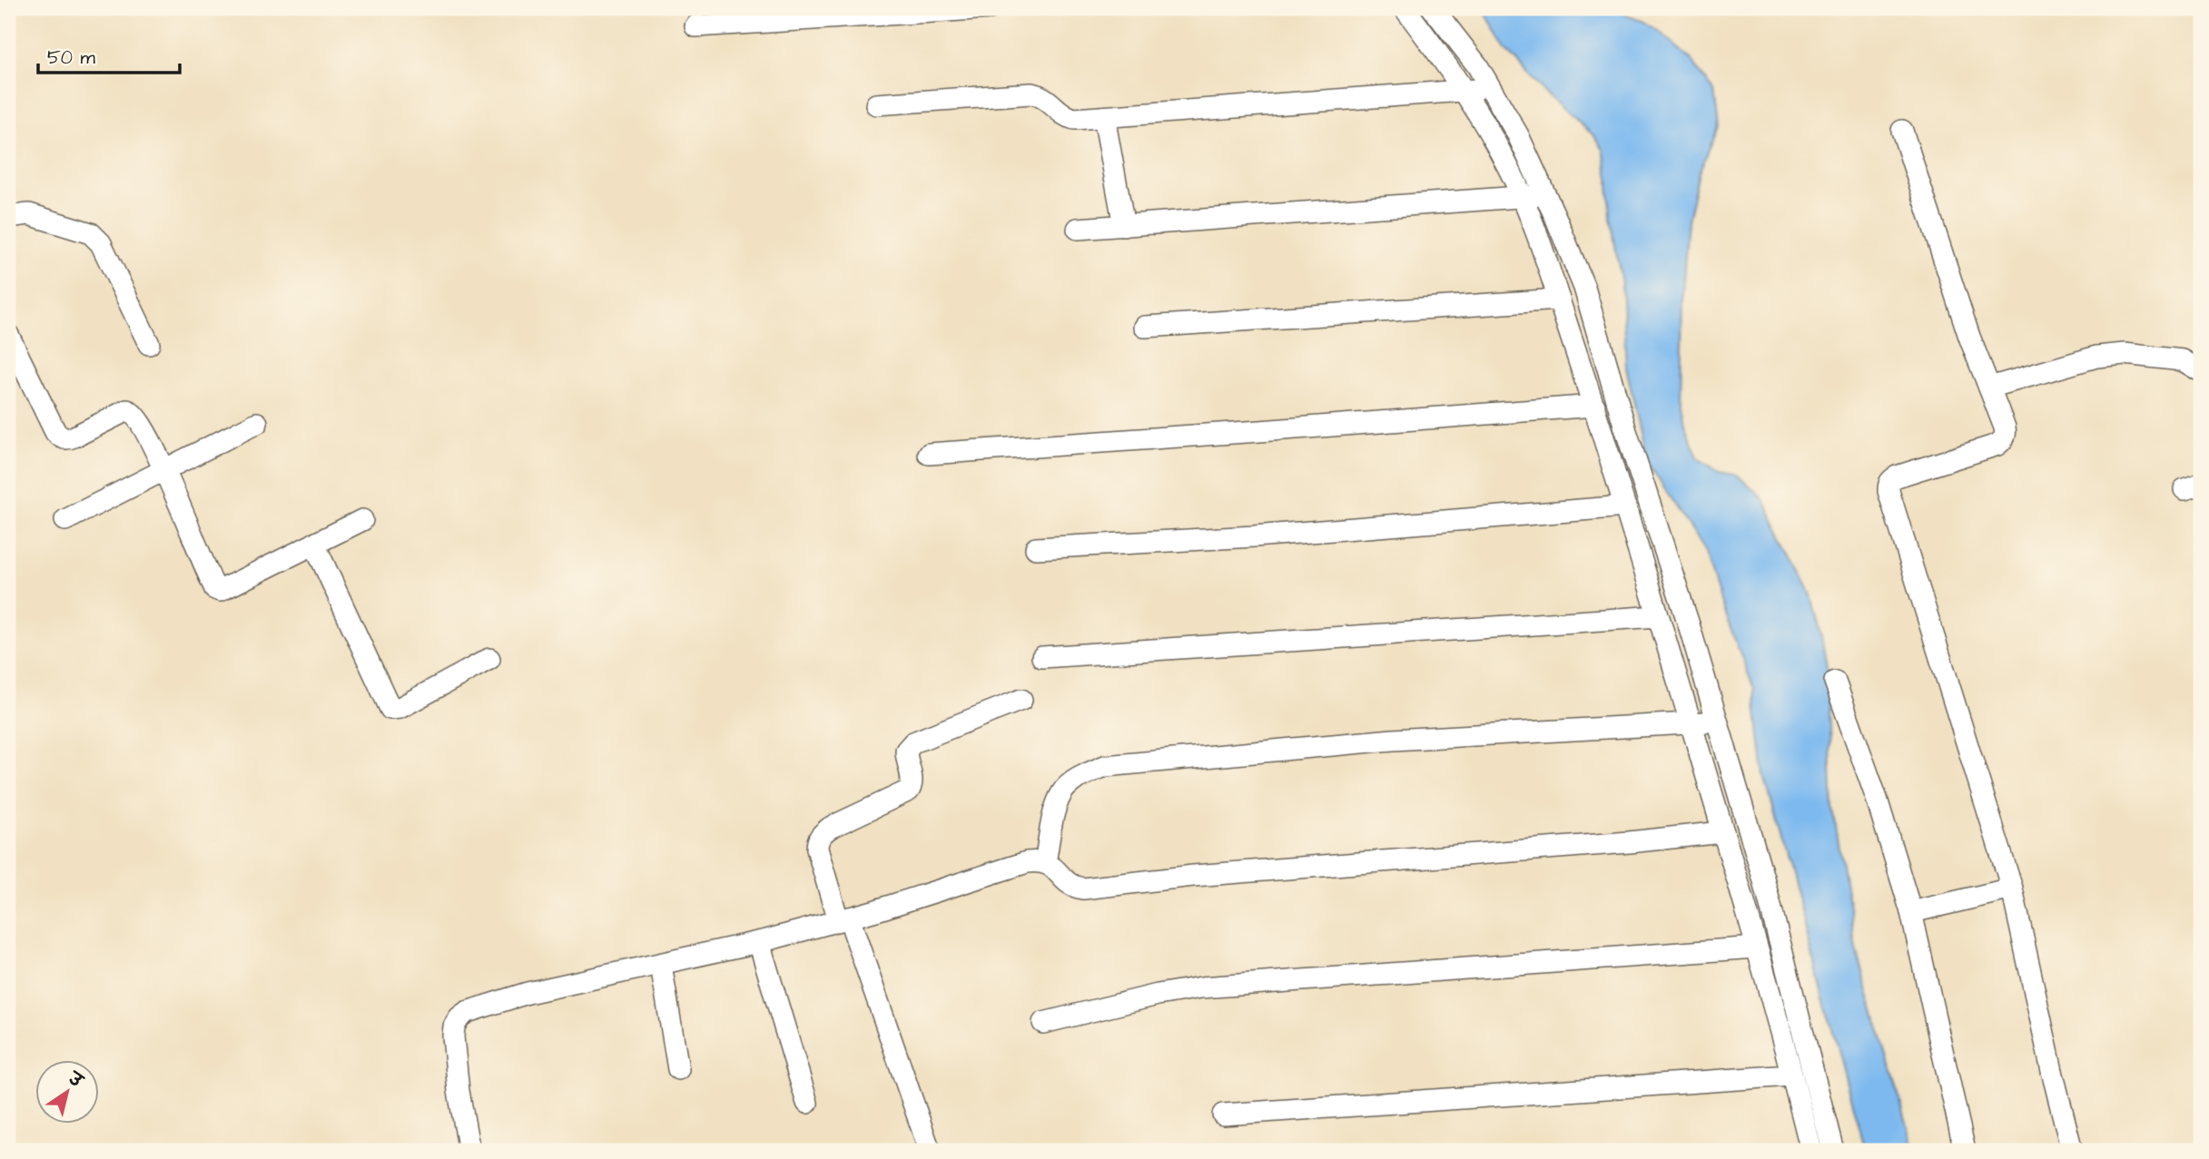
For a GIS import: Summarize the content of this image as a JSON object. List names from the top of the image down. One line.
{"scale_bar":"50 m","north":"top right"}
